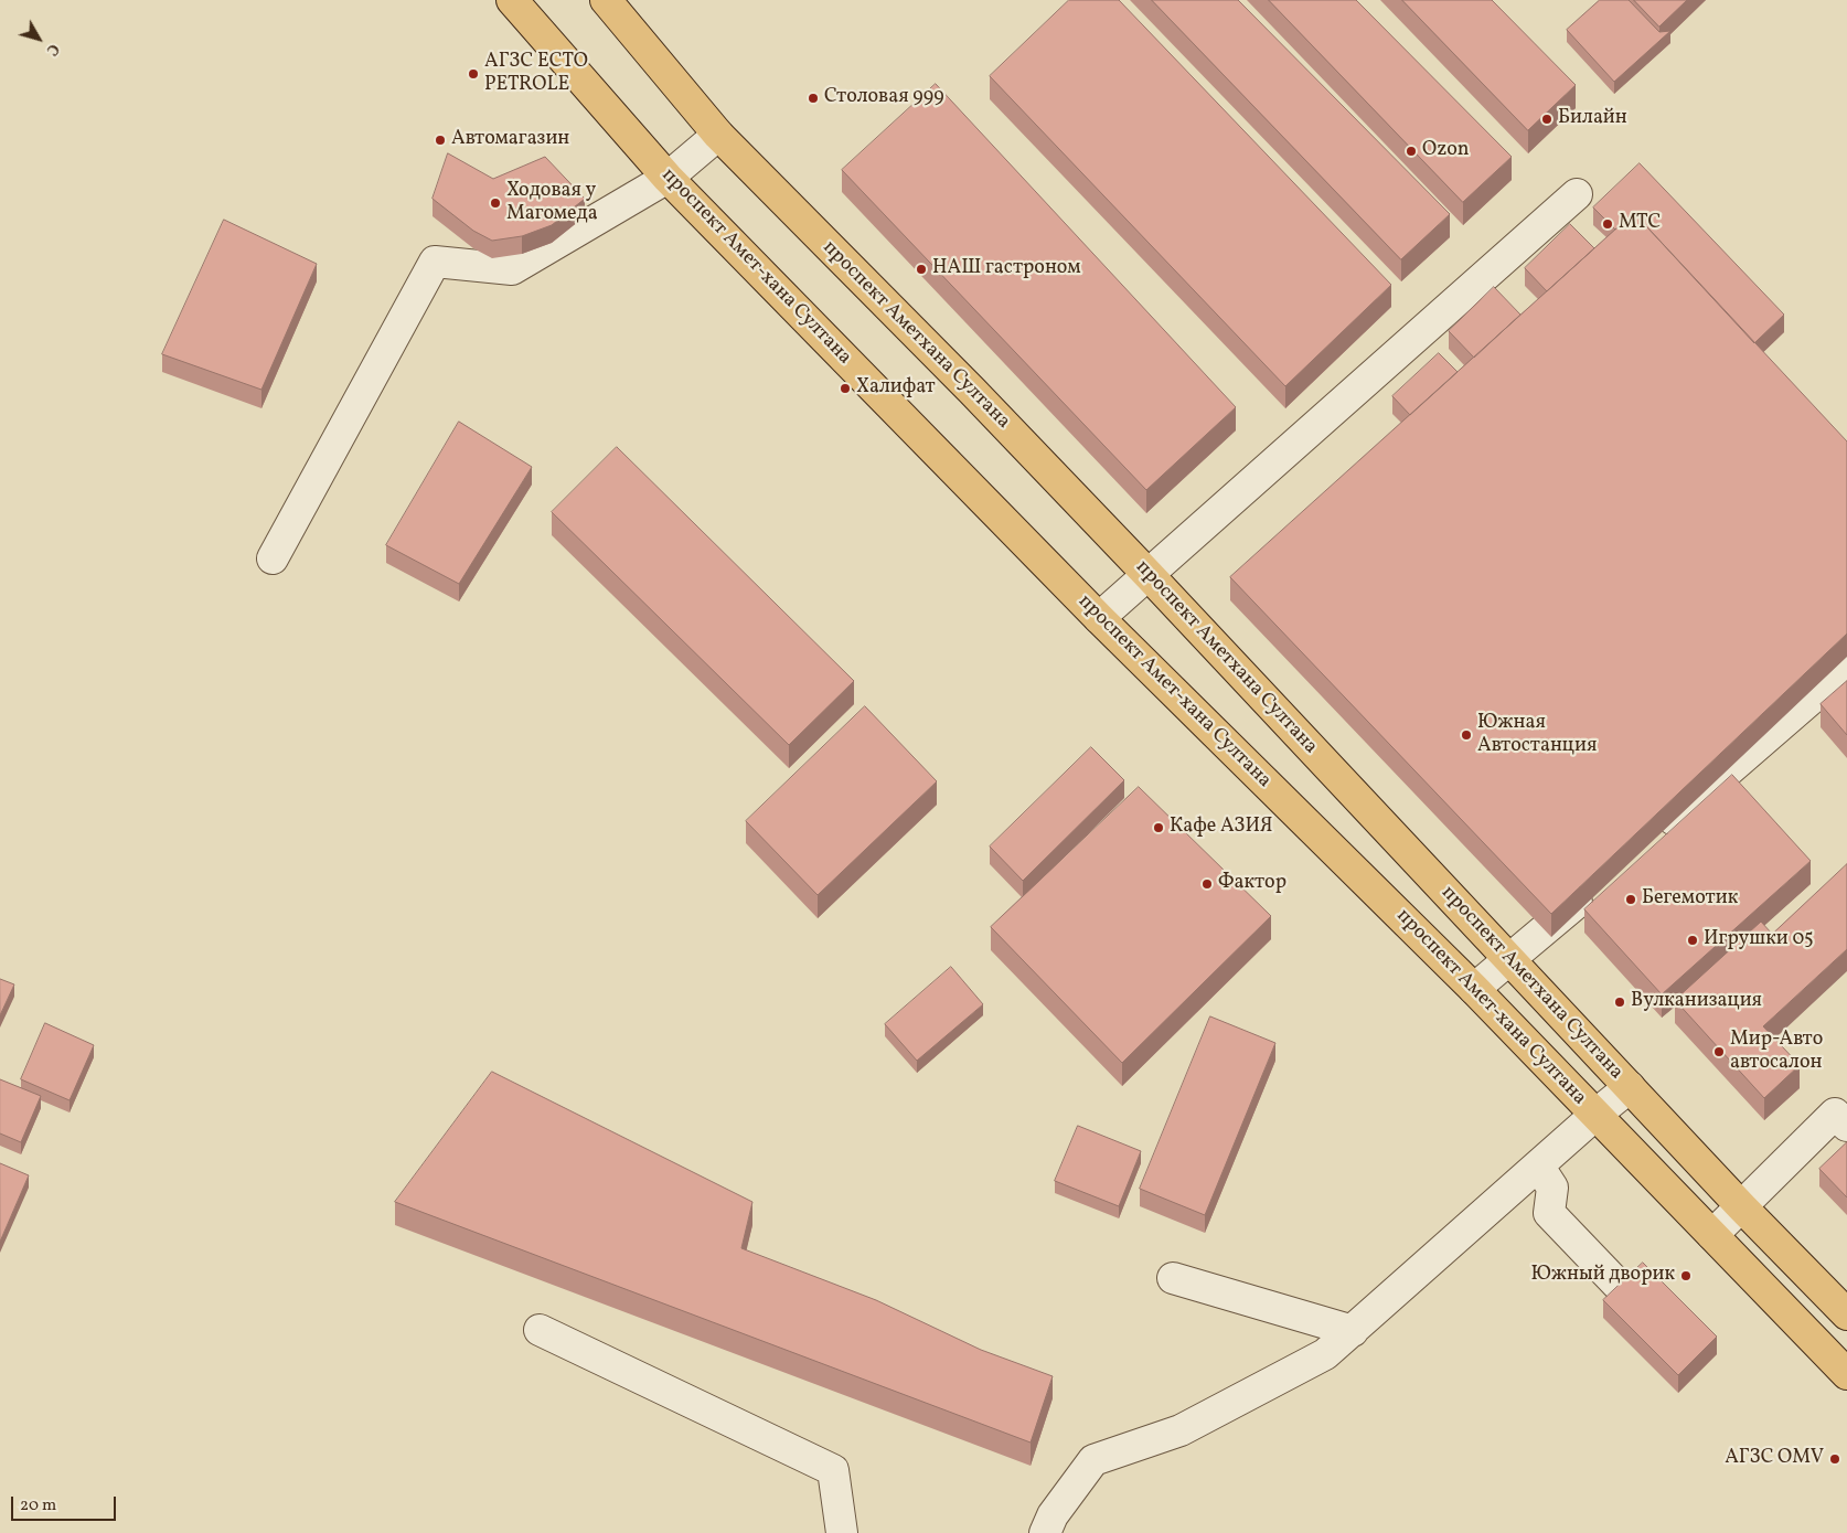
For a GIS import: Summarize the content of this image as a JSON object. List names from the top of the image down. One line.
{"streets":{"main road":["проспект Амет-хана Султана","проспект Аметхана Султана"]},"places":["АГЗС ECTO PETROLE","Столовая 999","Билайн","Автомагазин","Ozon","Ходовая у Магомеда","МТС","НАШ гастроном","Халифат","Южная Автостанция","Кафе АЗИЯ","Фактор","Бегемотик","Игрушки 05","Вулканизация","Мир-Авто автосалон","Южный дворик","АГЗС OMV"],"scale_bar":"20 m","north":"bottom right"}
